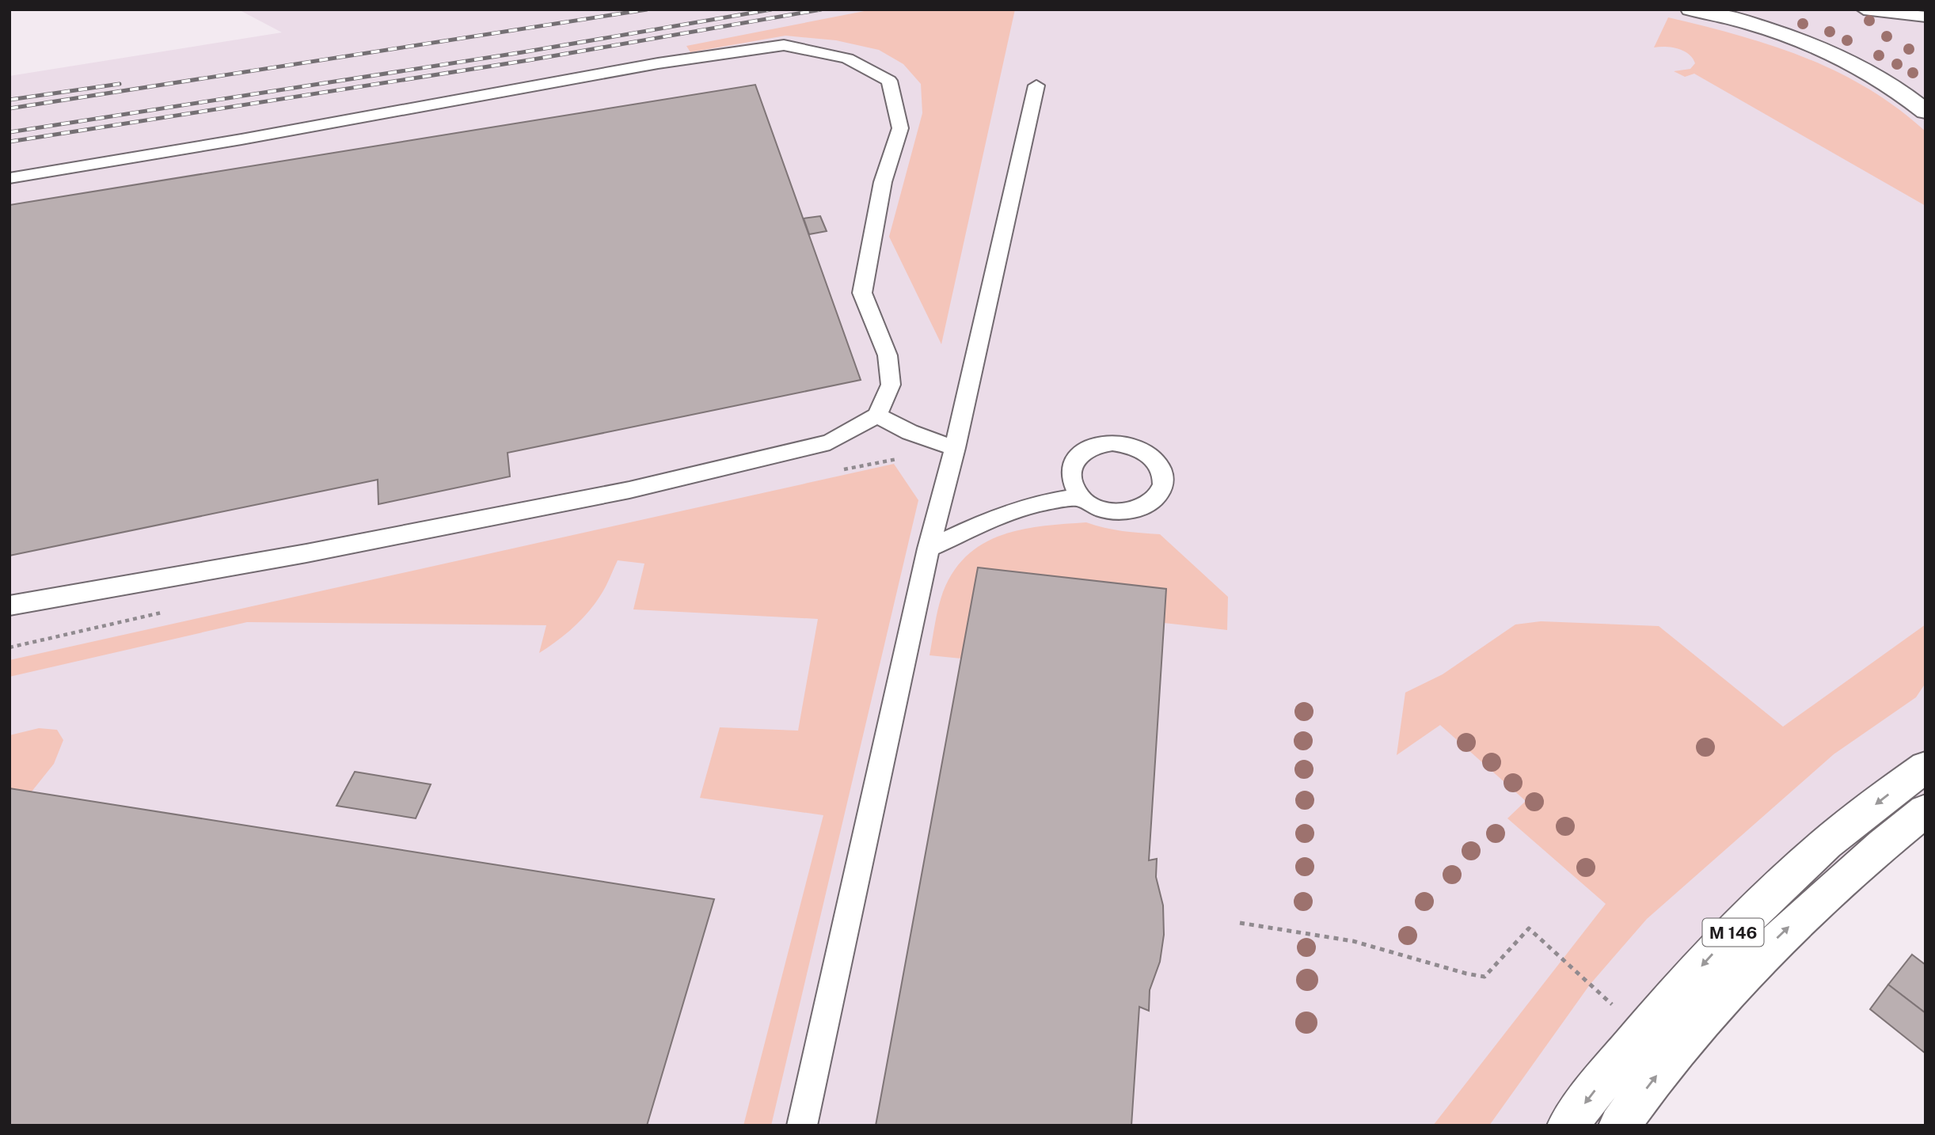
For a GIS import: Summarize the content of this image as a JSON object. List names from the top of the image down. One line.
{"streets":{"main road":["M 146"]}}
